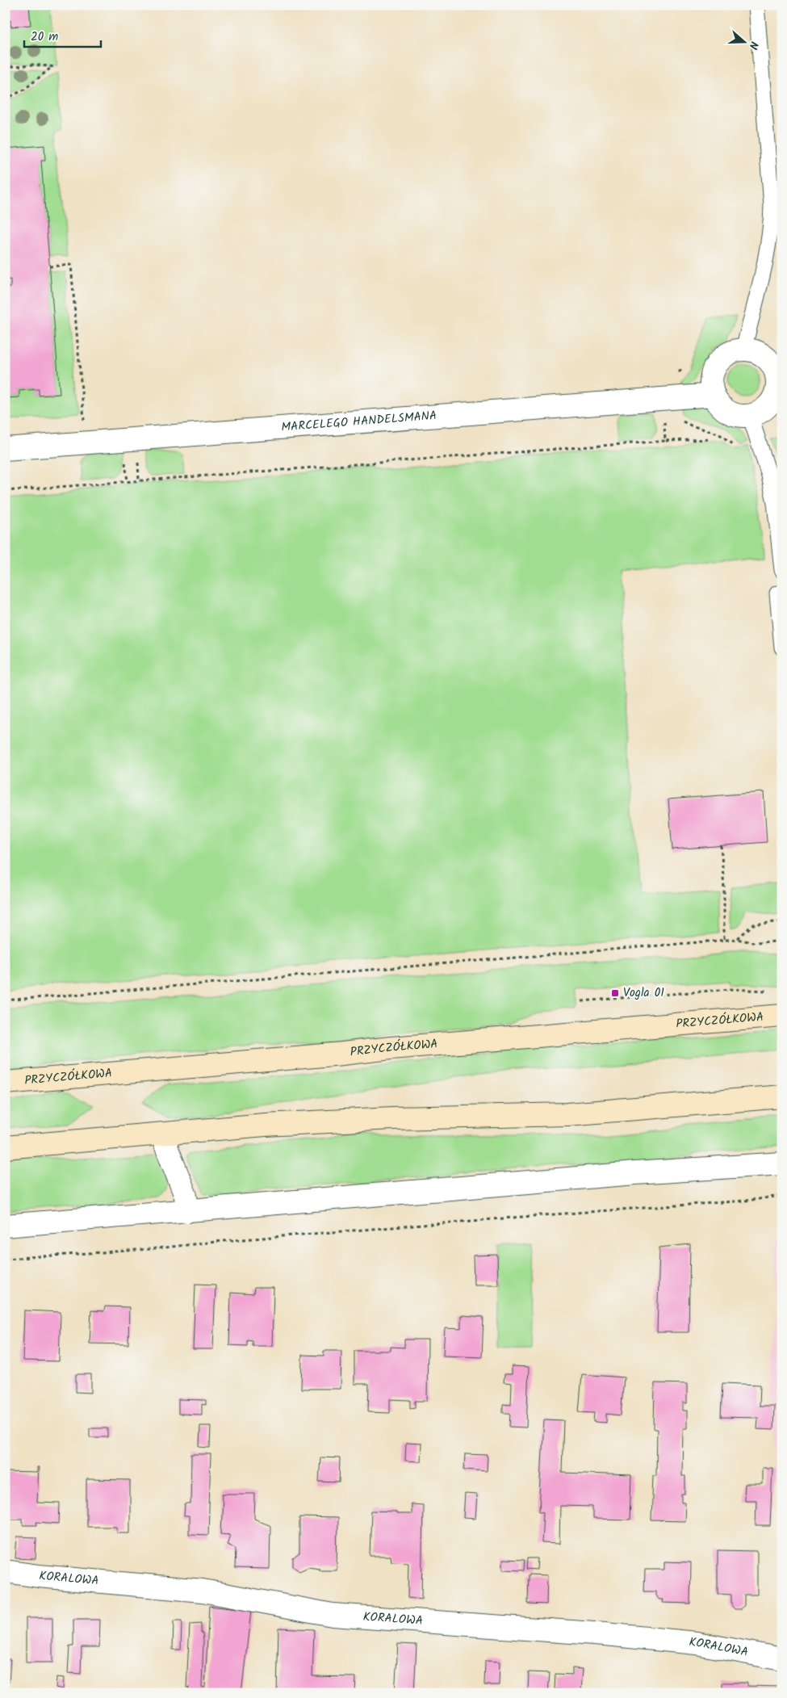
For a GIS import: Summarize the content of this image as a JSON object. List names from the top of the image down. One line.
{"streets":{"main road":["PRZYCZÓŁKOWA"],"street":["MARCELEGO HANDELSMANA","KORALOWA"]},"places":{"transit":["Vogla 01"]},"scale_bar":"20 m","north":"right"}
